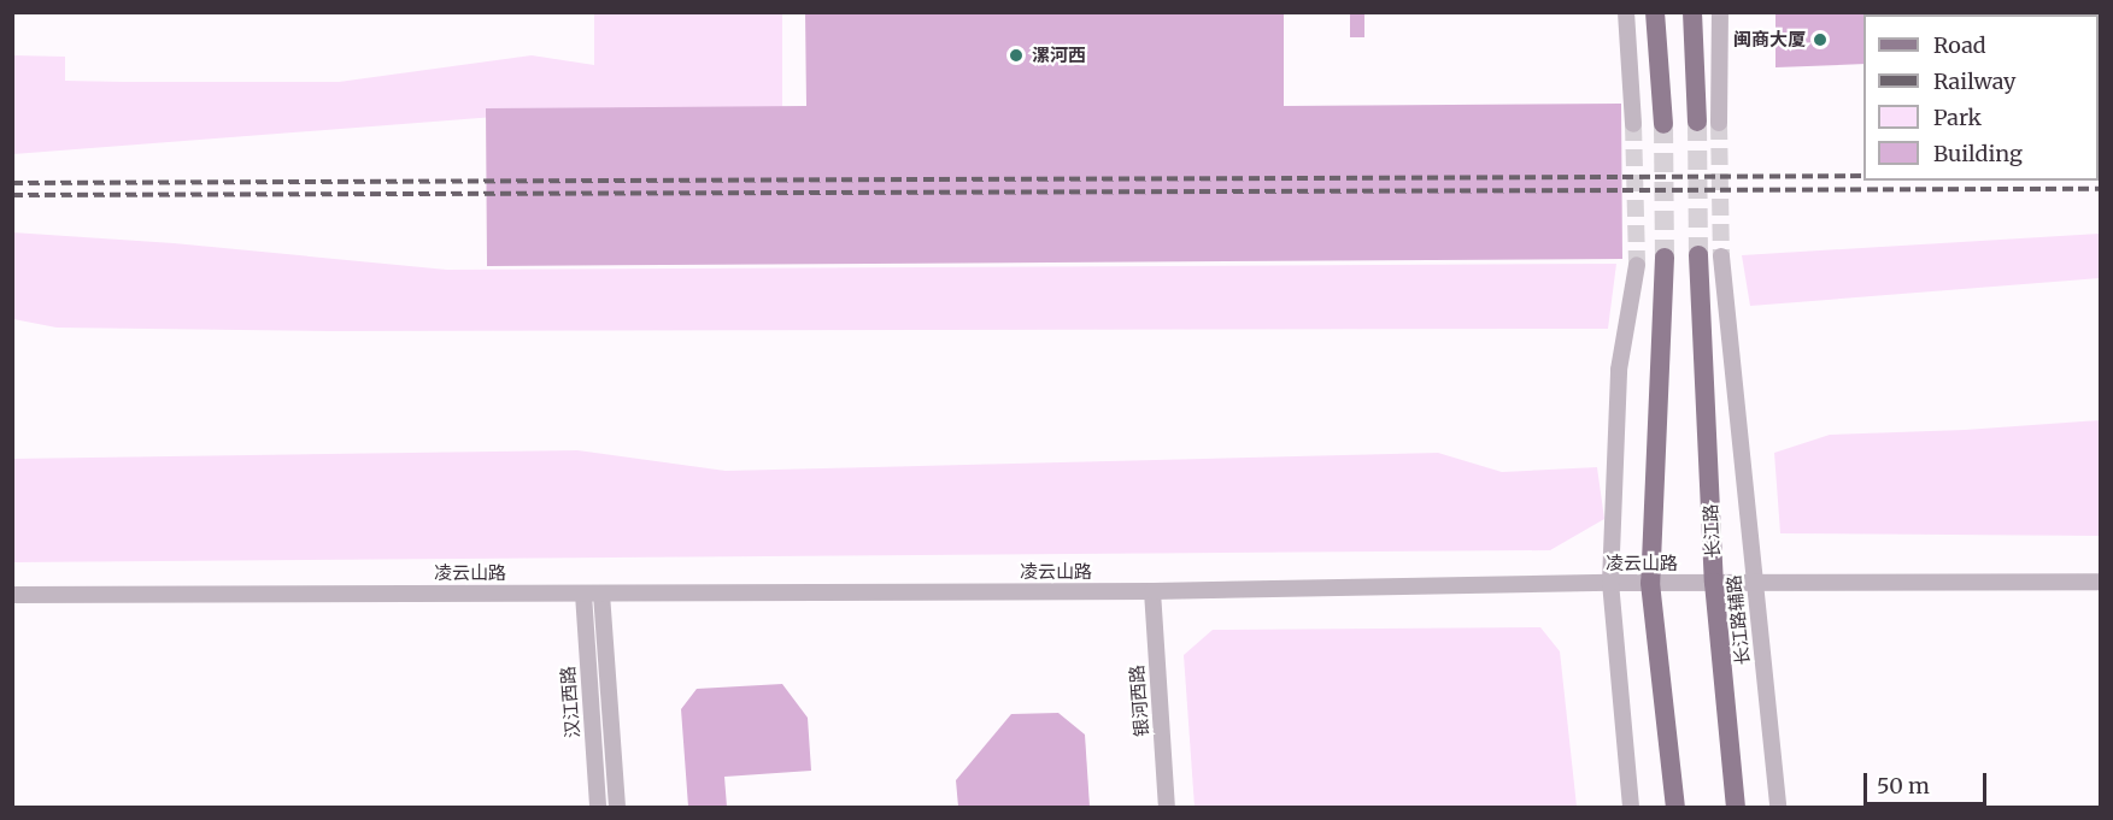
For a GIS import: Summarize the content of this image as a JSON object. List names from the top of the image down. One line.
{"streets":{"main road":["长江路"],"street":["凌云山路","长江路辅路","银河西路","汉江西路"]},"crossings":[["长江路","凌云山路"],["凌云山路","长江路辅路"],["凌云山路","银河西路"],["凌云山路","汉江西路"]],"places":["闽商大厦","漯河西"],"legend":["Road","Railway","Park","Building"],"scale_bar":"50 m"}
